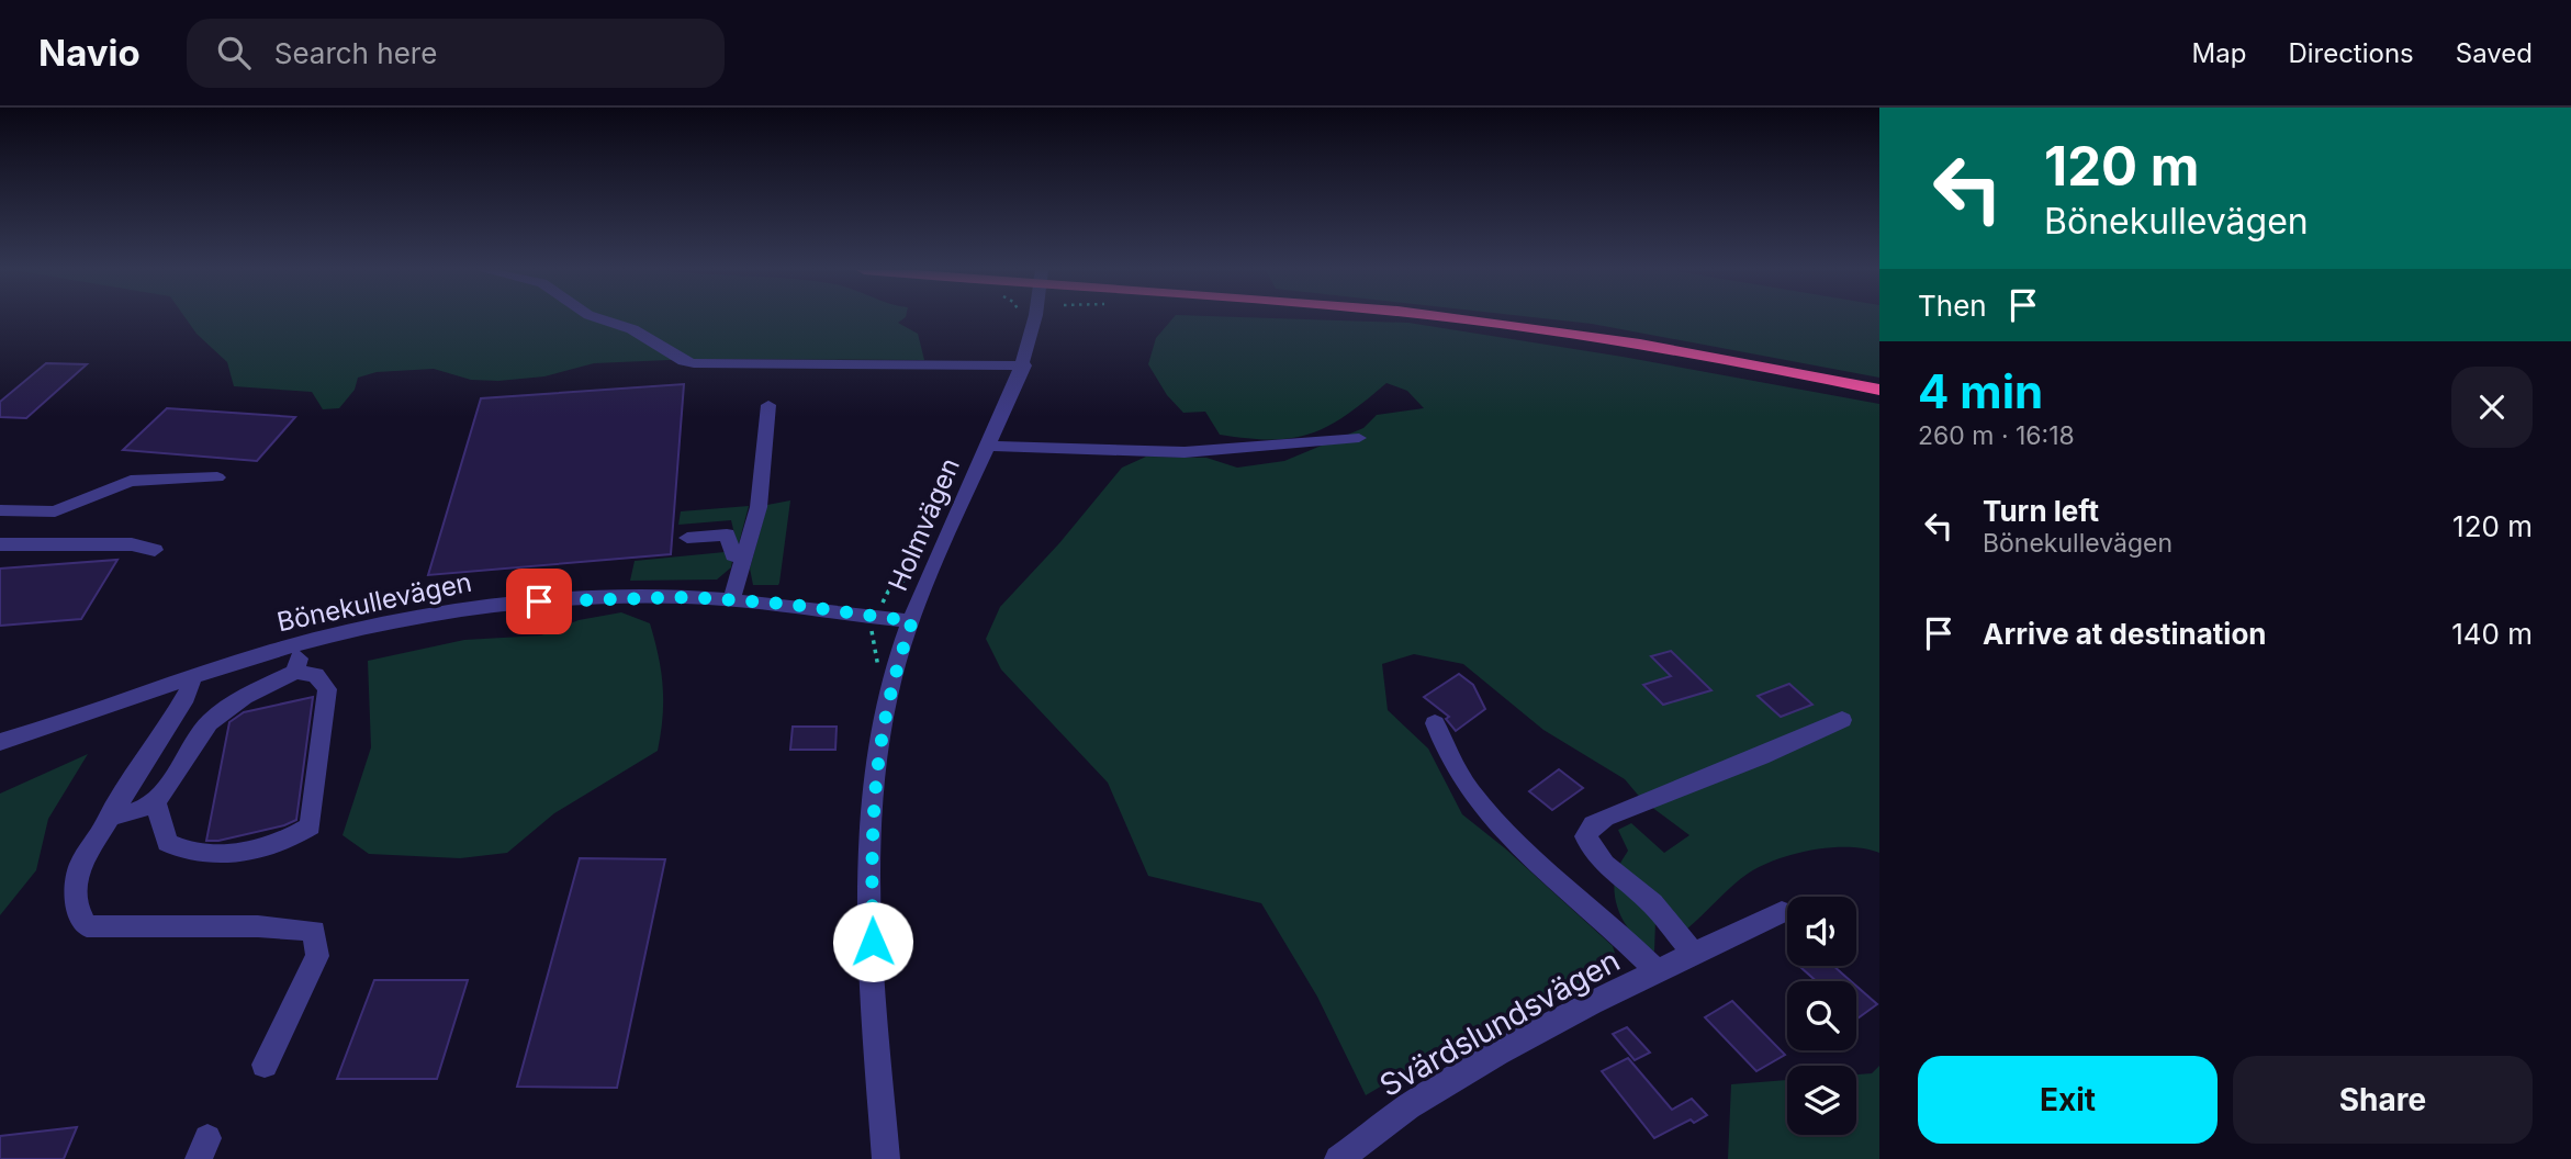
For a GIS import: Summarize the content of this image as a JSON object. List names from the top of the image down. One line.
{"streets":{"street":["Holmvägen","Bönekullevägen","Svärdslundsvägen"]},"crossings":[["Holmvägen","Bönekullevägen"]],"page":{"header":"Navio","search":"Search here","nav":["Map","Directions","Saved"],"turn":["120 m","Bönekullevägen"],"then":"Then","heading":["4 min","260 m · 16:18"],"list":[{"name":"Turn left","note":"Bönekullevägen","value":"120 m"},{"name":"Arrive at destination","value":"140 m"}],"buttons":["Exit","Share"]}}
